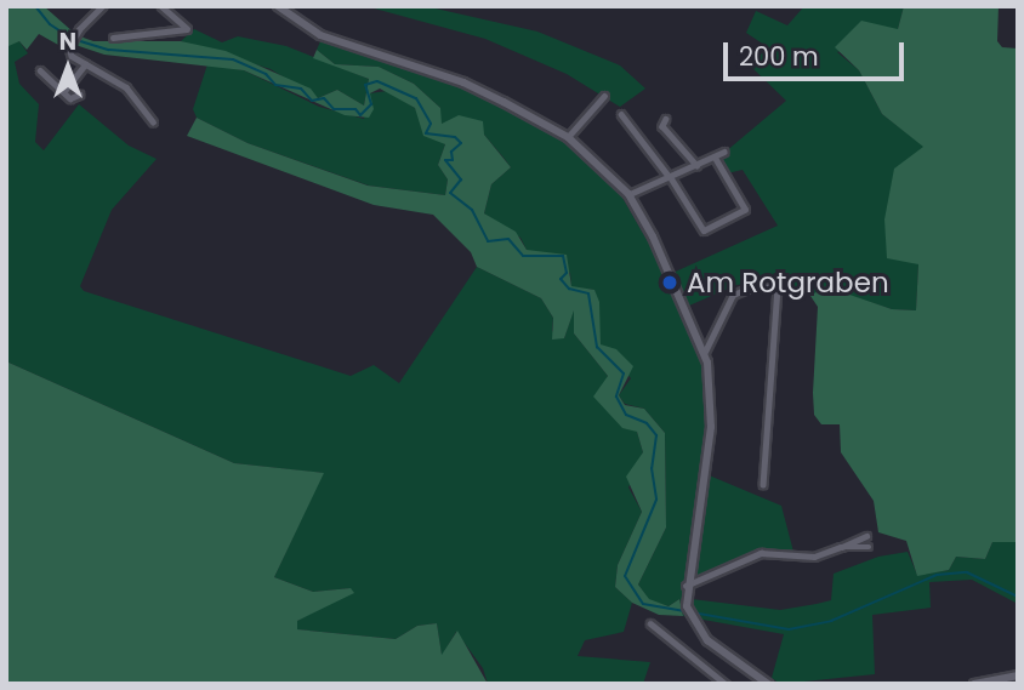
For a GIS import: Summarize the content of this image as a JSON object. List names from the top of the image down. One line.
{"places":["Am Rotgraben"],"scale_bar":"200 m","north":"top"}
